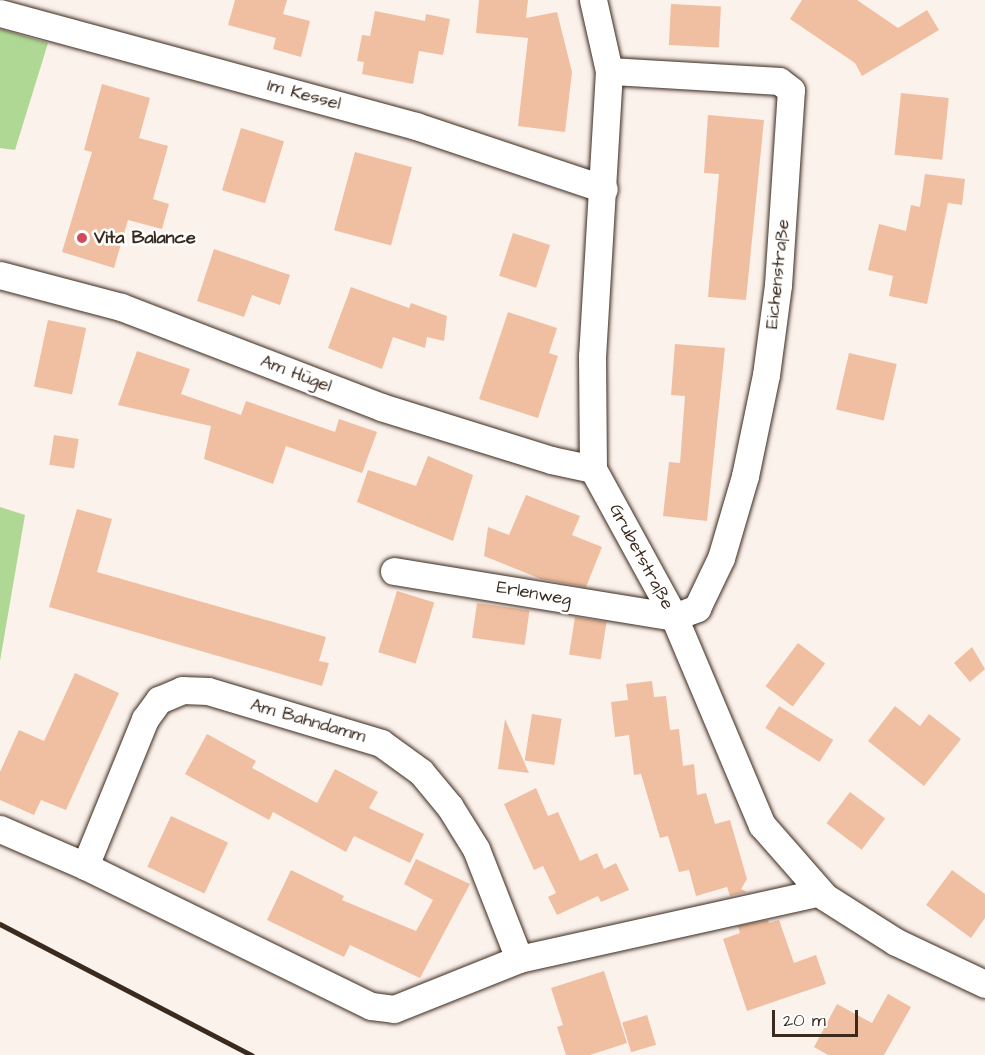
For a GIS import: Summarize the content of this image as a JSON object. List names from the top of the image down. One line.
{"streets":{"street":["Im Kessel","Eichenstraße","Am Hügel","Grubetstraße","Erlenweg","Am Bahndamm"]},"crossings":[["Im Kessel","Grubetstraße"],["Eichenstraße","Grubetstraße"],["Eichenstraße","Erlenweg"],["Am Hügel","Grubetstraße"],["Grubetstraße","Erlenweg"]],"places":["Vita Balance"],"scale_bar":"20 m"}
